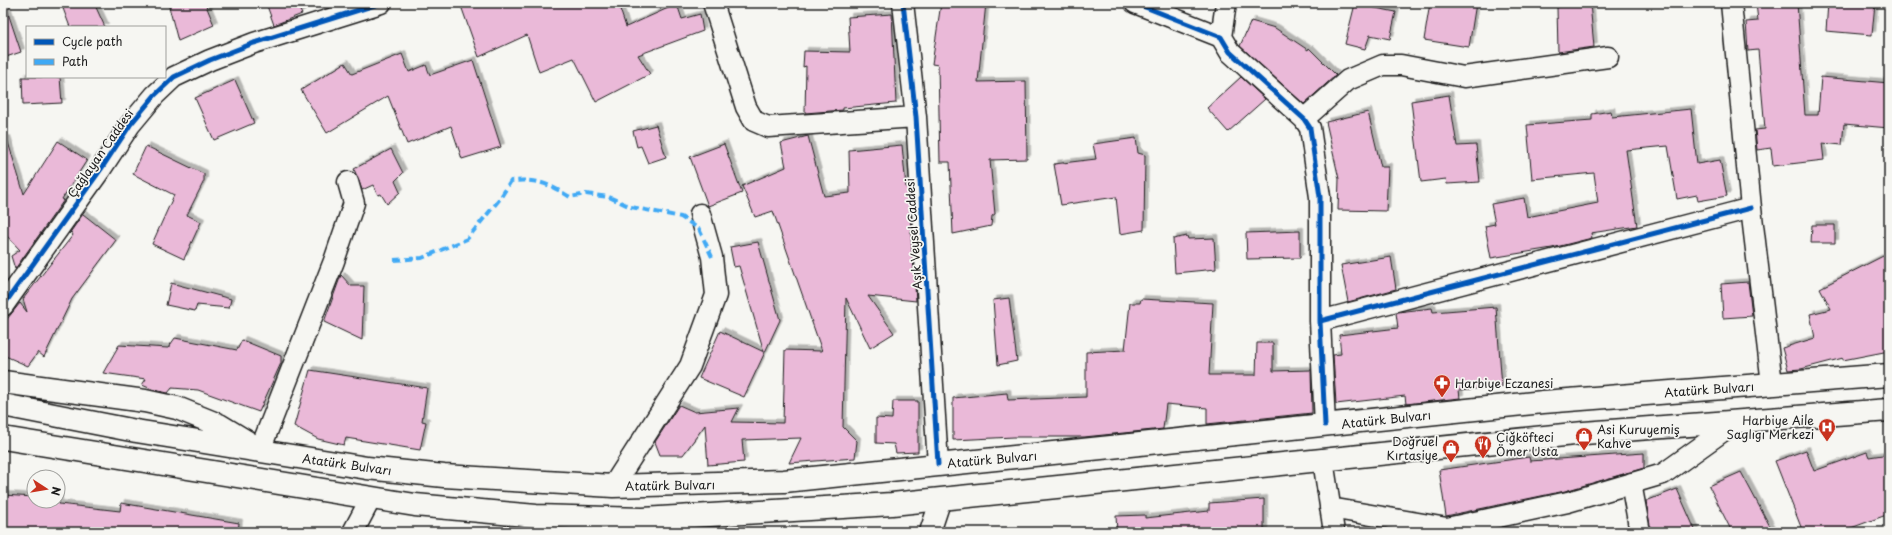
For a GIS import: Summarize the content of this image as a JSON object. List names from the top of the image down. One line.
{"streets":{"highway":["Atatürk Bulvarı"],"street":["Çağlayan Caddesi","Aşık Veysel Caddesi"]},"crossings":[["Aşık Veysel Caddesi","Atatürk Bulvarı"]],"places":{"pharmacy":["Harbiye Eczanesi"],"hospital":["Harbiye Aile Saglıgı Merkezi"],"shop":["Asi Kuruyemiş Kahve","Doğruel Kırtasiye"],"restaurant":["Çiğköfteci Ömer Usta"]},"legend":["Cycle path","Path"],"north":"right"}
